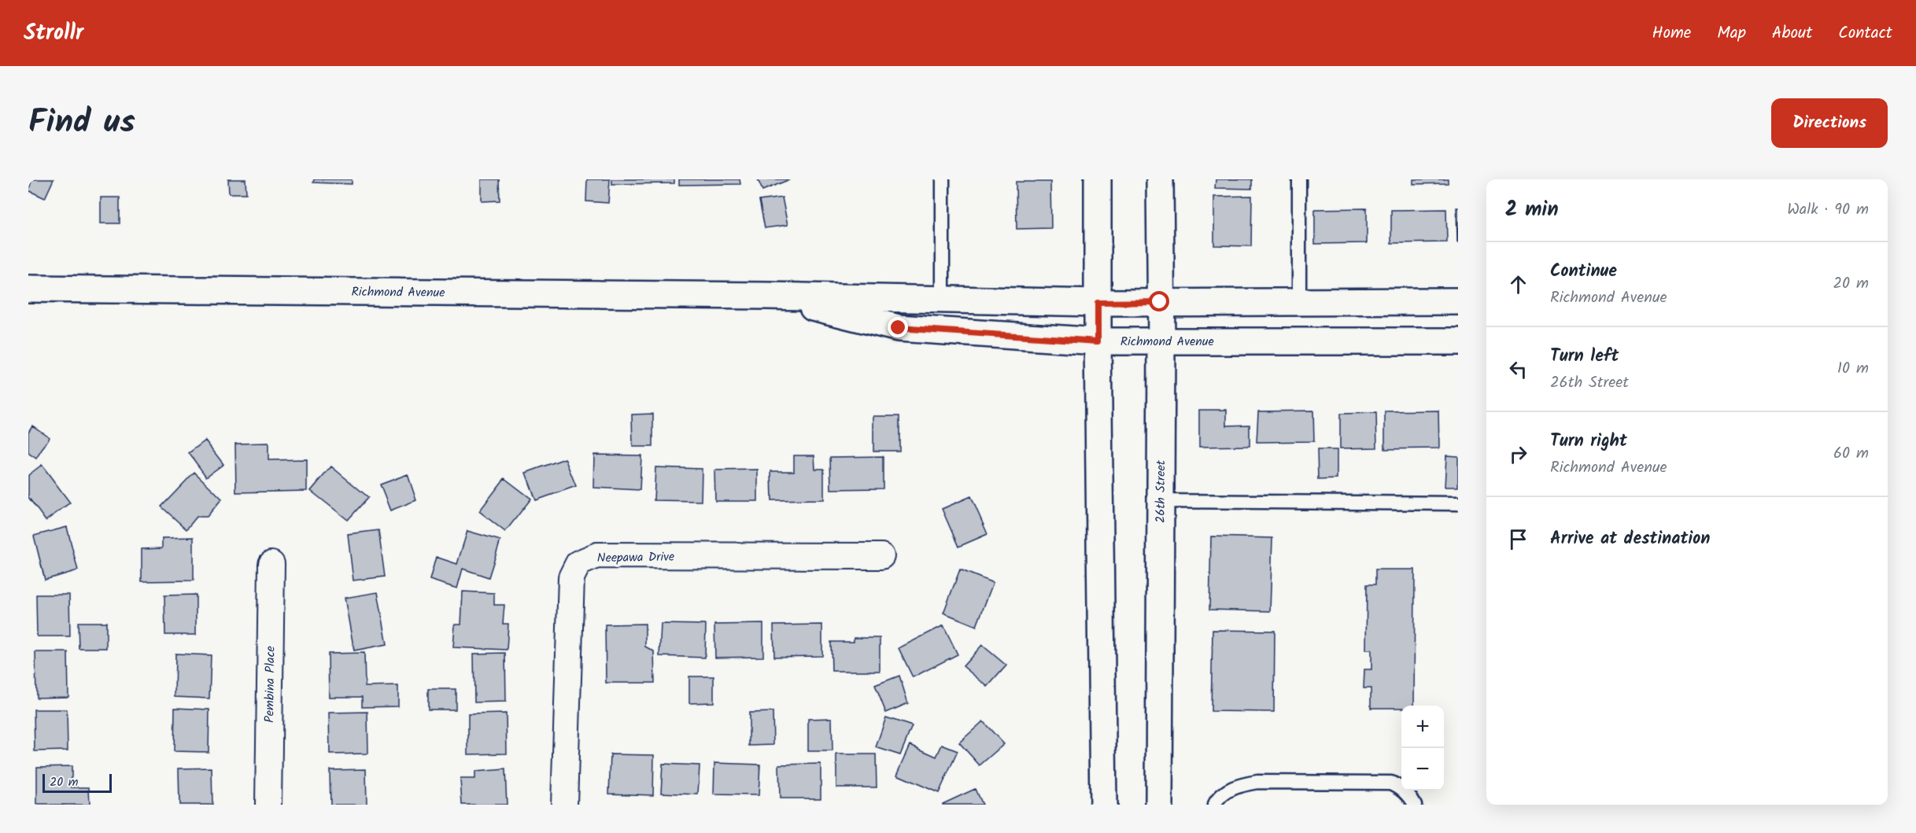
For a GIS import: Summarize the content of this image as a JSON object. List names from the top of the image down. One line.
{"streets":{"main road":["Richmond Avenue","26th Street"],"street":["Neepawa Drive","Pembina Place"]},"crossings":[["Richmond Avenue","26th Street"]],"scale_bar":"20 m","page":{"header":"Strollr","nav":["Home","Map","About","Contact"],"title":"Find us","buttons":"Directions","heading":["2 min","Walk · 90 m"],"list":[["Continue","Richmond Avenue","20 m"],["Turn left","26th Street","10 m"],["Turn right","Richmond Avenue","60 m"],"Arrive at destination"],"map_buttons":["+","−"],"scale":"20 m"}}
